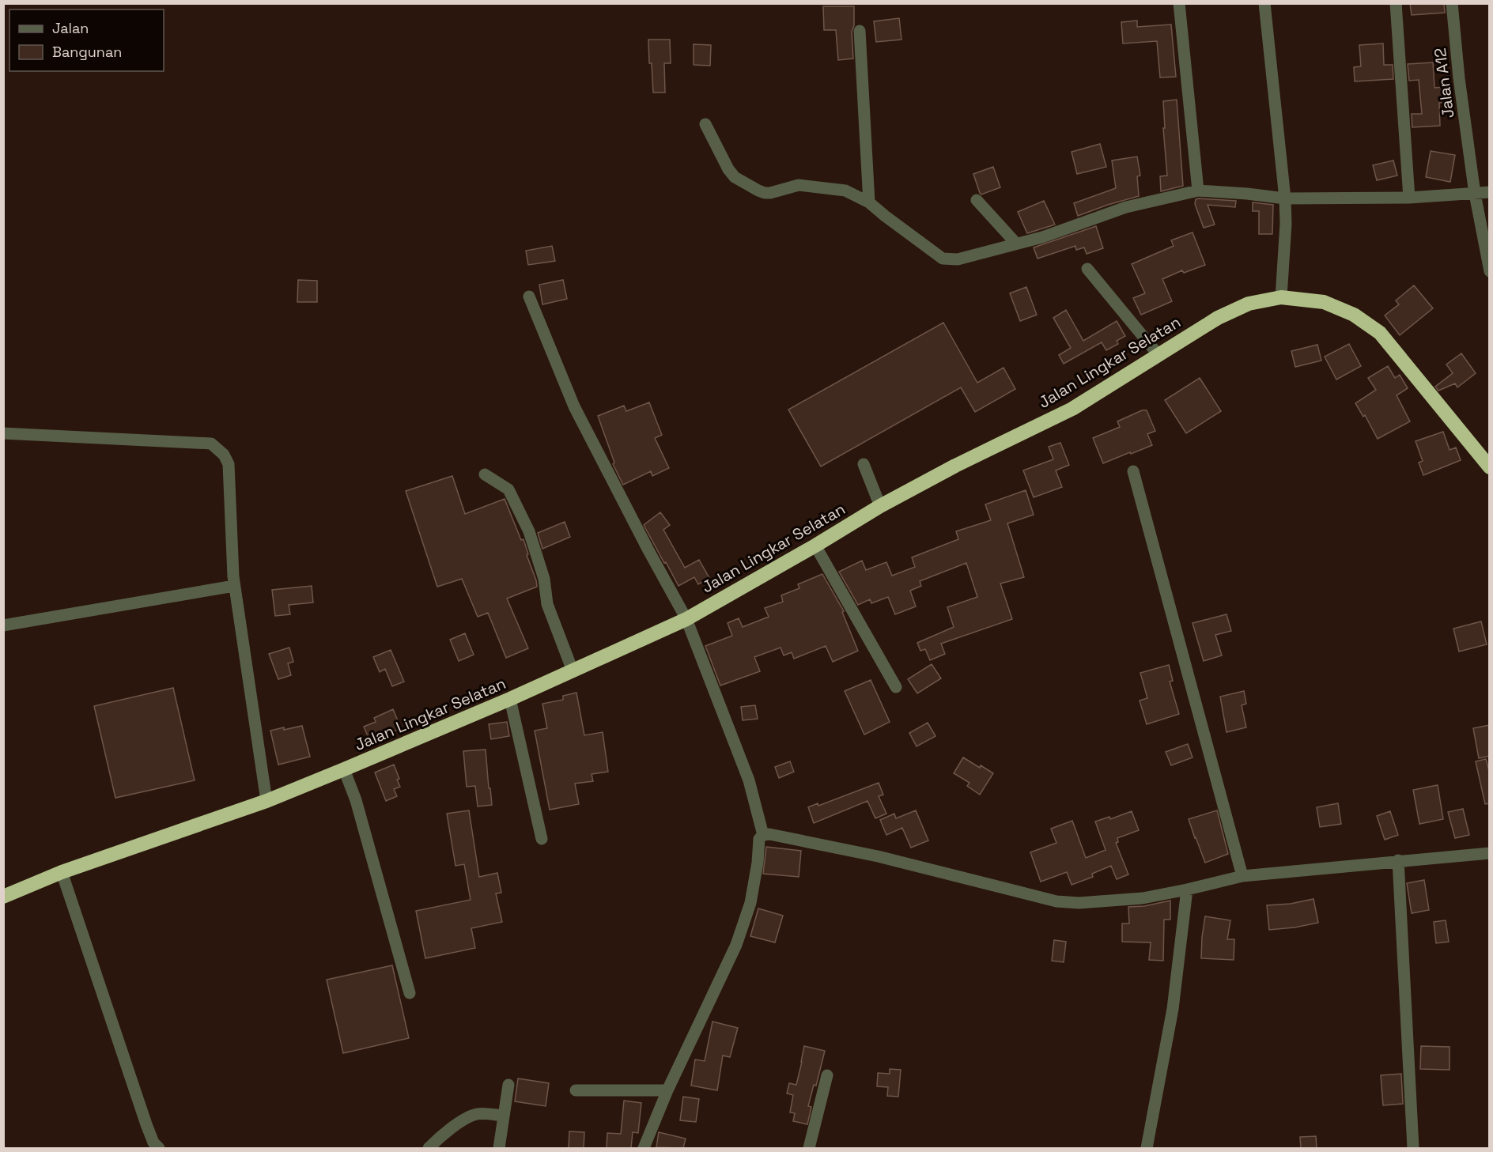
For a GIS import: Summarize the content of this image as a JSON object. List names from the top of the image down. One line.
{"streets":{"highway":["Jalan Lingkar Selatan"],"street":["Jalan A12"]},"legend":["Jalan","Bangunan"]}
